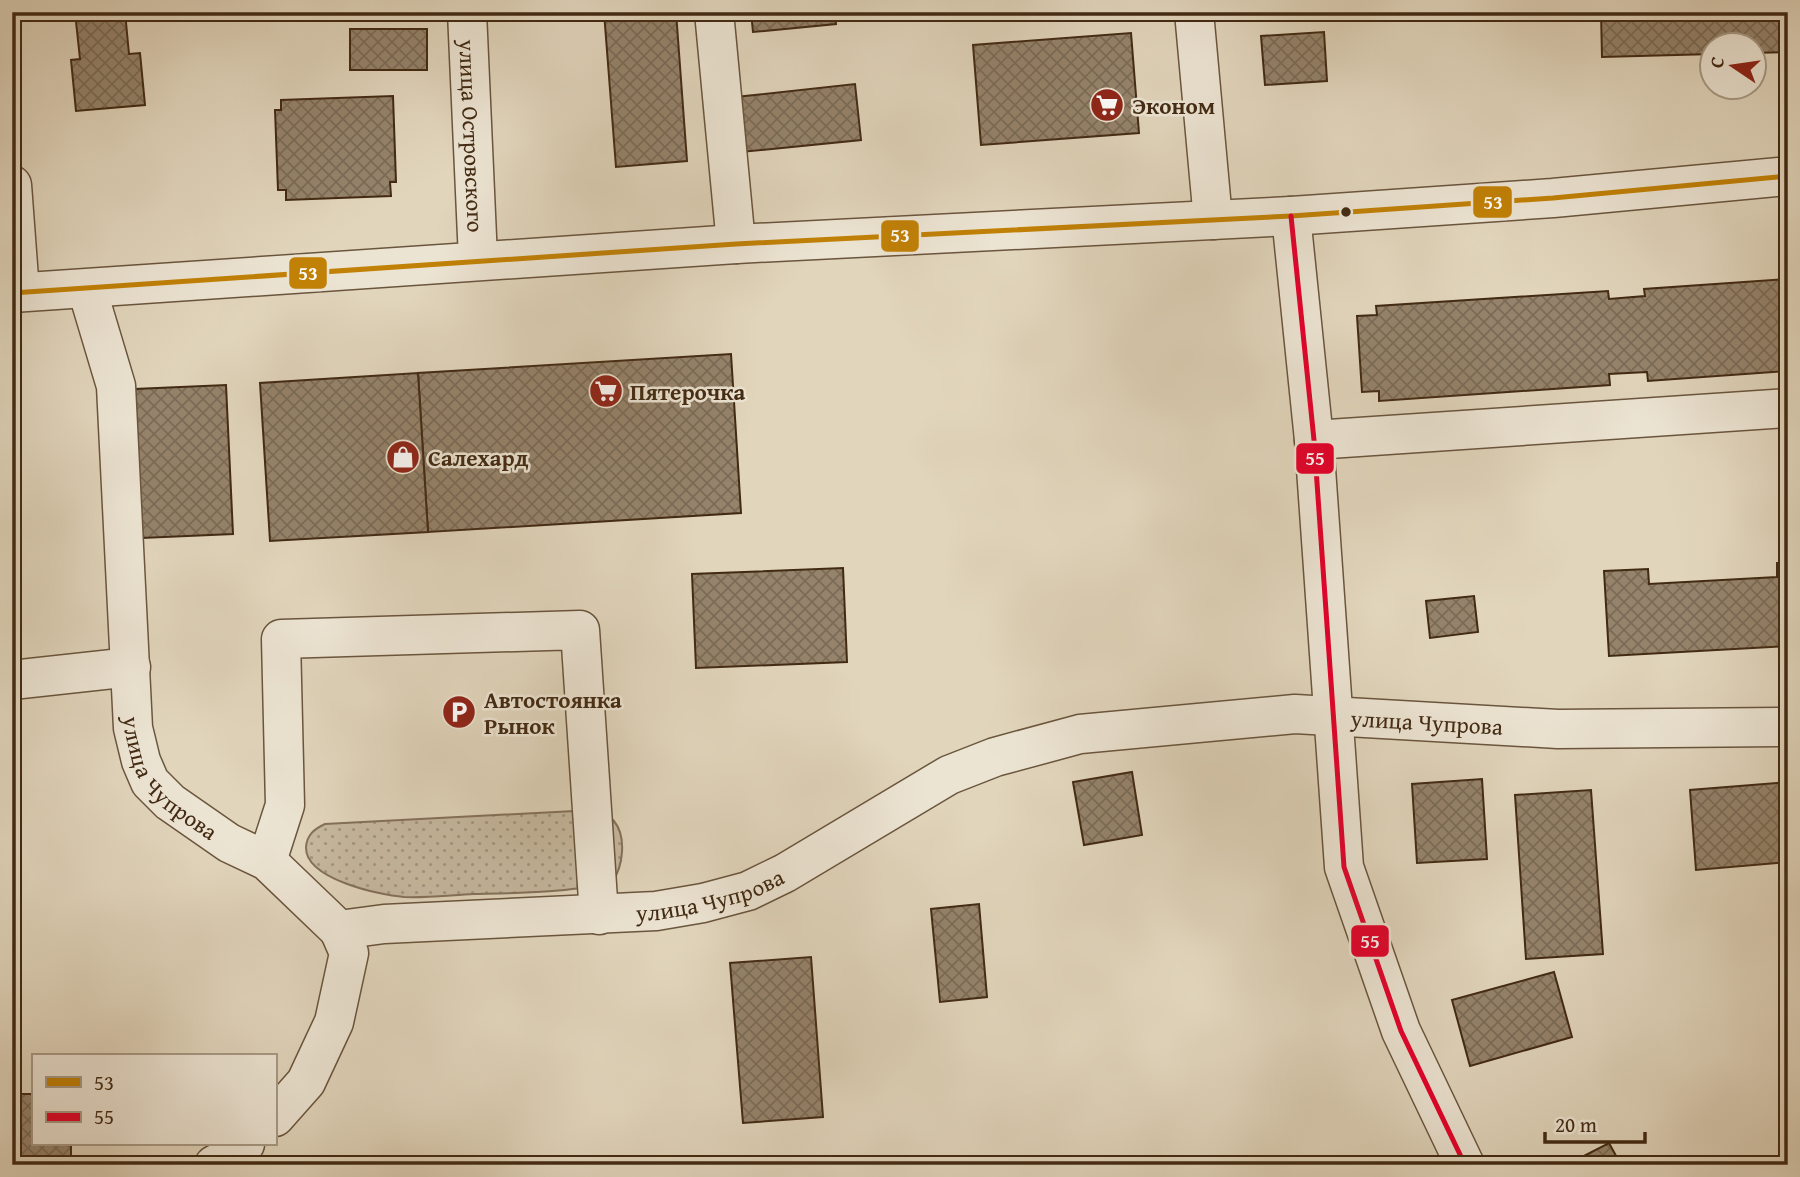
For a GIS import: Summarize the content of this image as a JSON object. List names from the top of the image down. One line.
{"streets":{"street":["улица Островского","улица Чупрова"]},"places":{"supermarket":["Эконом","Пятерочка"],"shop":["Салехард"],"parking":["Автостоянка Рынок"]},"lines":["transit line 53","transit line 55"],"legend":["53","55"],"scale_bar":"20 m","north":"left"}
